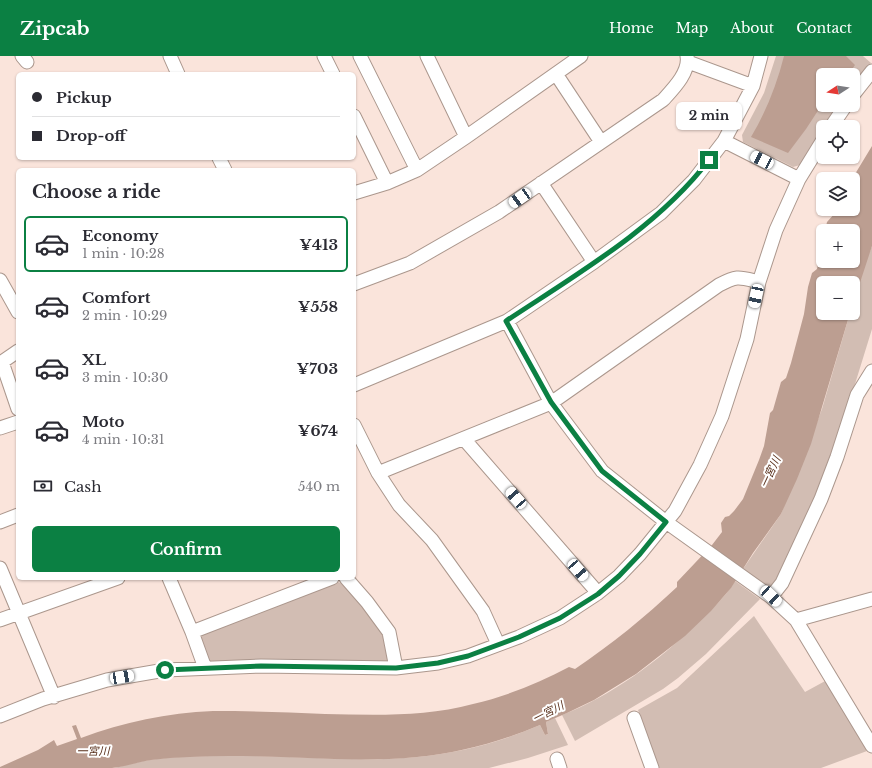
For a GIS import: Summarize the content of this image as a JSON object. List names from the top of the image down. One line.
{"water":["一宮川"],"north":"left","page":{"header":"Zipcab","nav":["Home","Map","About","Contact"],"map_buttons":["+","−"],"banner":["Pickup","Drop-off"],"bubble":"2 min","heading":"Choose a ride","list":[{"name":"Economy","note":"1 min · 10:28","value":"¥413"},{"name":"Comfort","note":"2 min · 10:29","value":"¥558"},{"name":"XL","note":"3 min · 10:30","value":"¥703"},{"name":"Moto","note":"4 min · 10:31","value":"¥674"}],"pay":["Cash","540 m"],"buttons":"Confirm"}}
